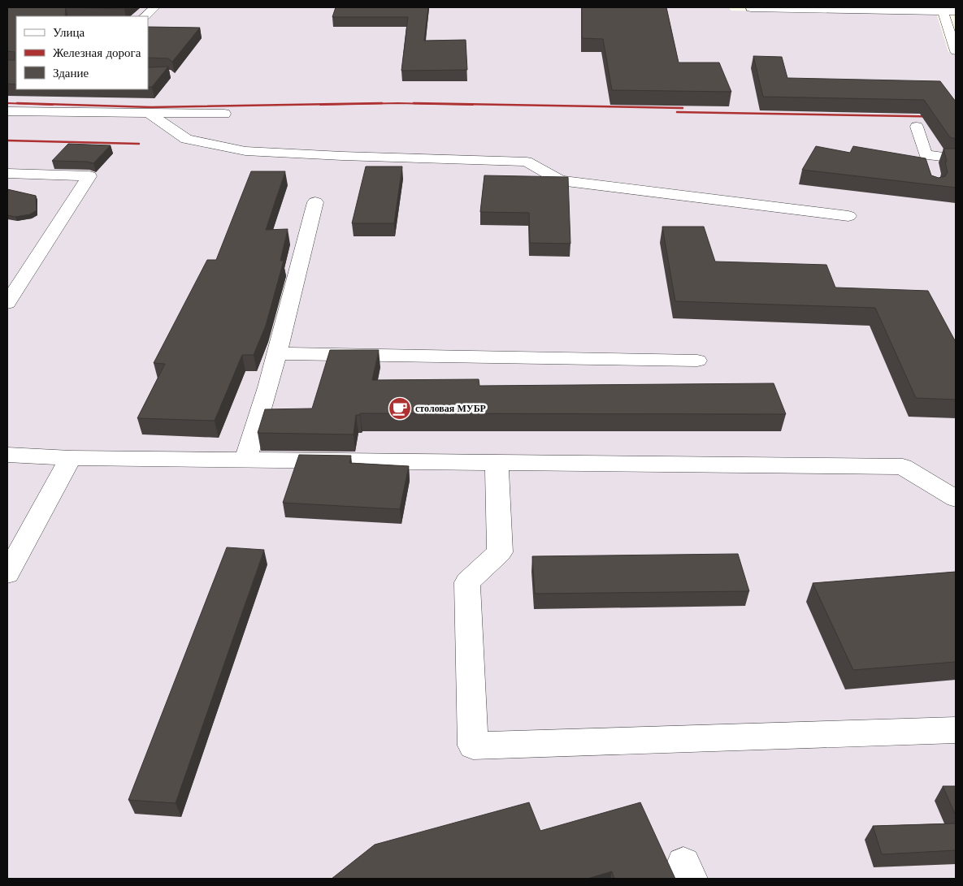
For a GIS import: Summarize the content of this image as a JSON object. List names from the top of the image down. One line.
{"places":{"cafe":["столовая МУБР"]},"legend":["Улица","Железная дорога","Здание"]}
